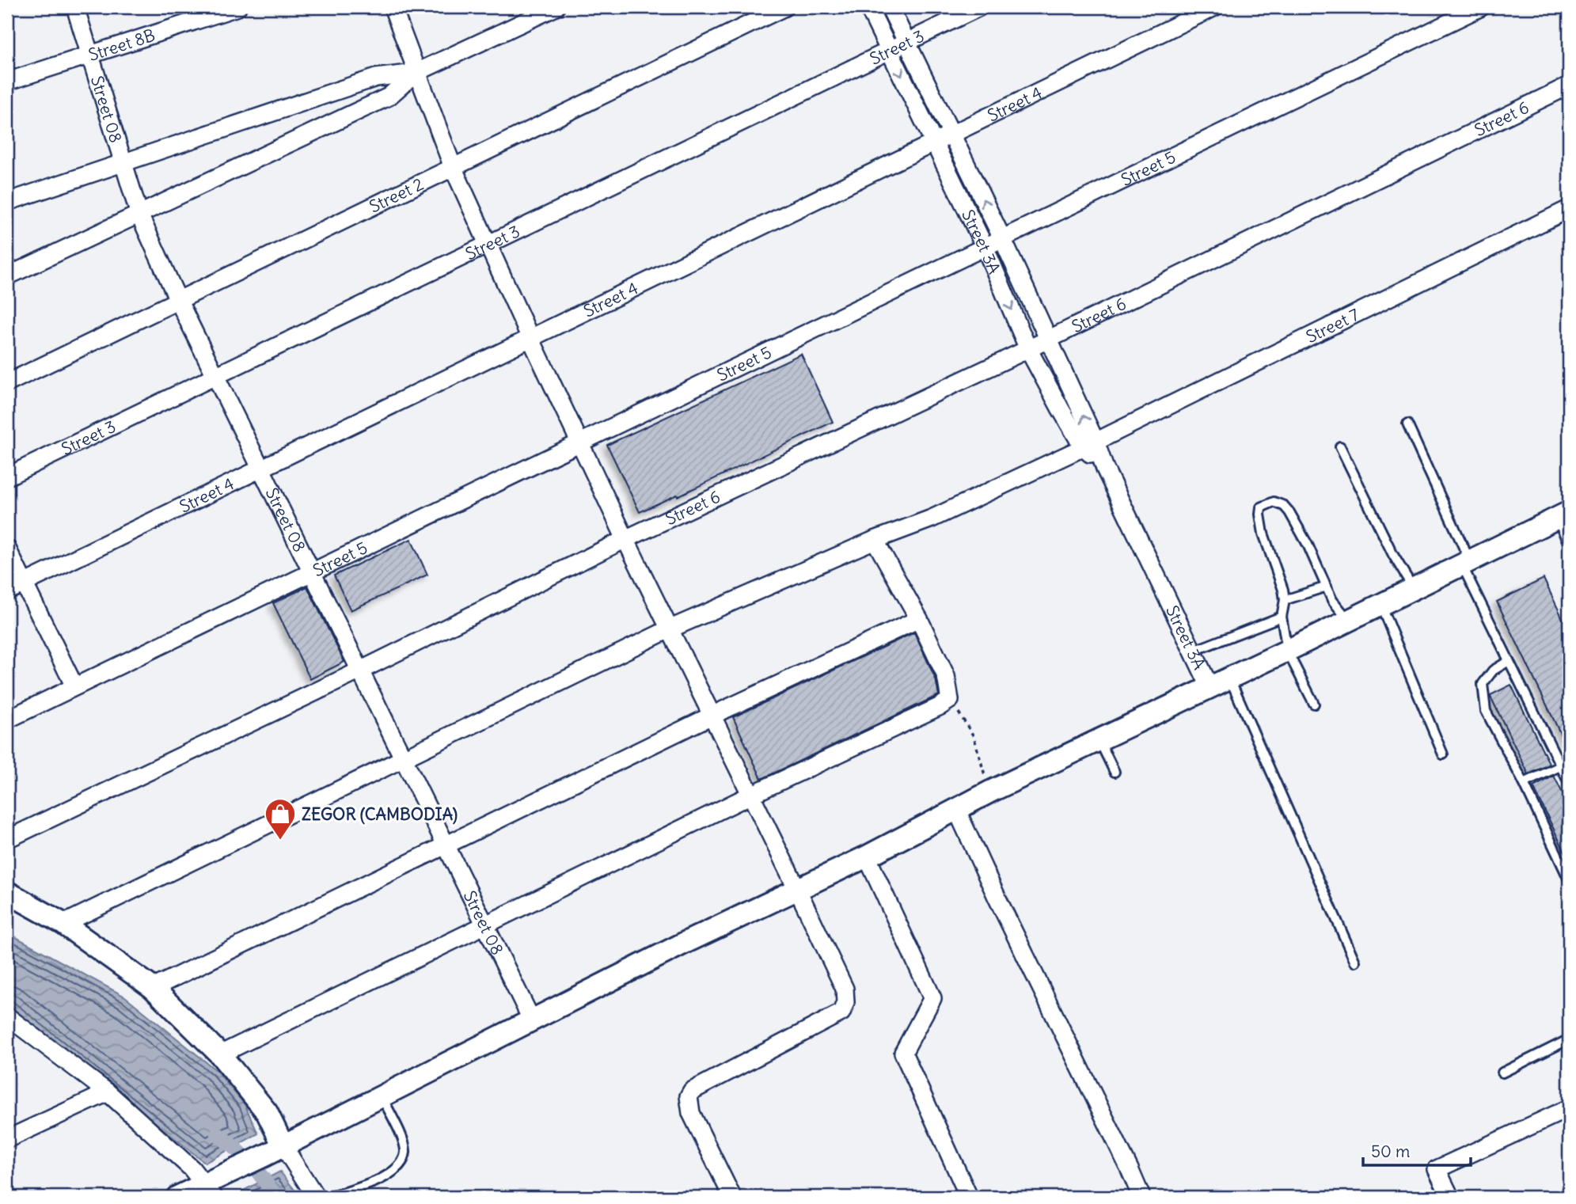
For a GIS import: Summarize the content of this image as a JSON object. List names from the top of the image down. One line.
{"streets":{"street":["Street 8B","Street 3","Street 4","Street 08","Street 6","Street 5","Street 2","Street 3A","Street 7"]},"crossings":[["Street 8B","Street 08"],["Street 3","Street 08"],["Street 3","Street 3A"],["Street 4","Street 08"],["Street 4","Street 3A"],["Street 08","Street 6"],["Street 08","Street 5"],["Street 08","Street 2"],["Street 08","Street 7"],["Street 6","Street 3A"],["Street 5","Street 3A"],["Street 3A","Street 7"]],"places":{"shop":["ZEGOR (CAMBODIA)"]},"scale_bar":"50 m"}
